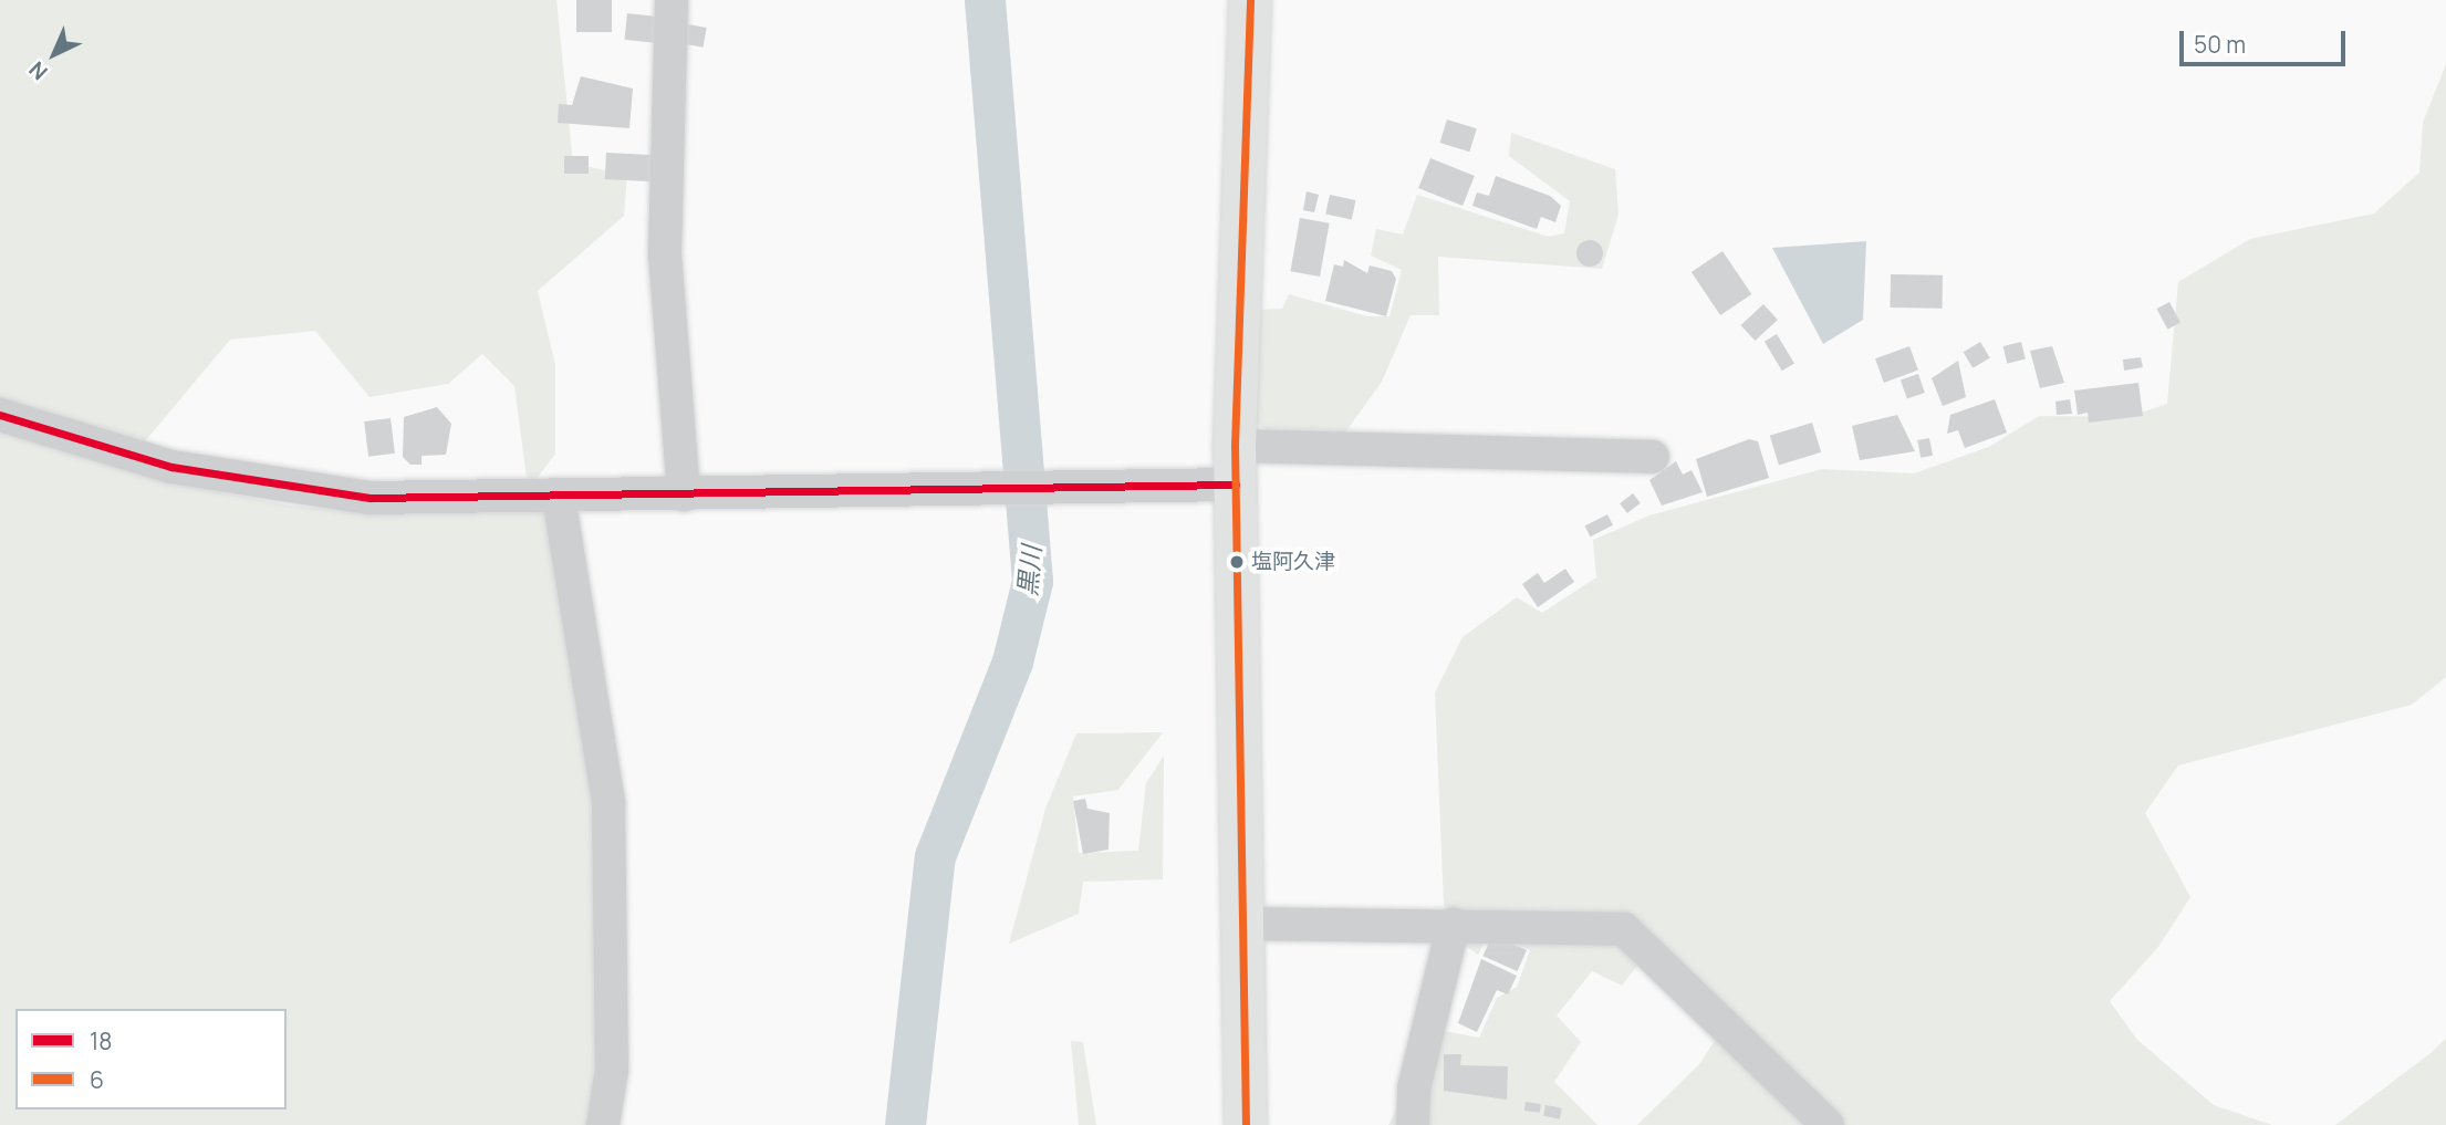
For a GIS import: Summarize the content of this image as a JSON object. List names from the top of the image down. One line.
{"water":["黒川"],"places":["塩阿久津"],"lines":["transit line 6","transit line 18"],"legend":["18","6"],"scale_bar":"50 m","north":"bottom left"}
